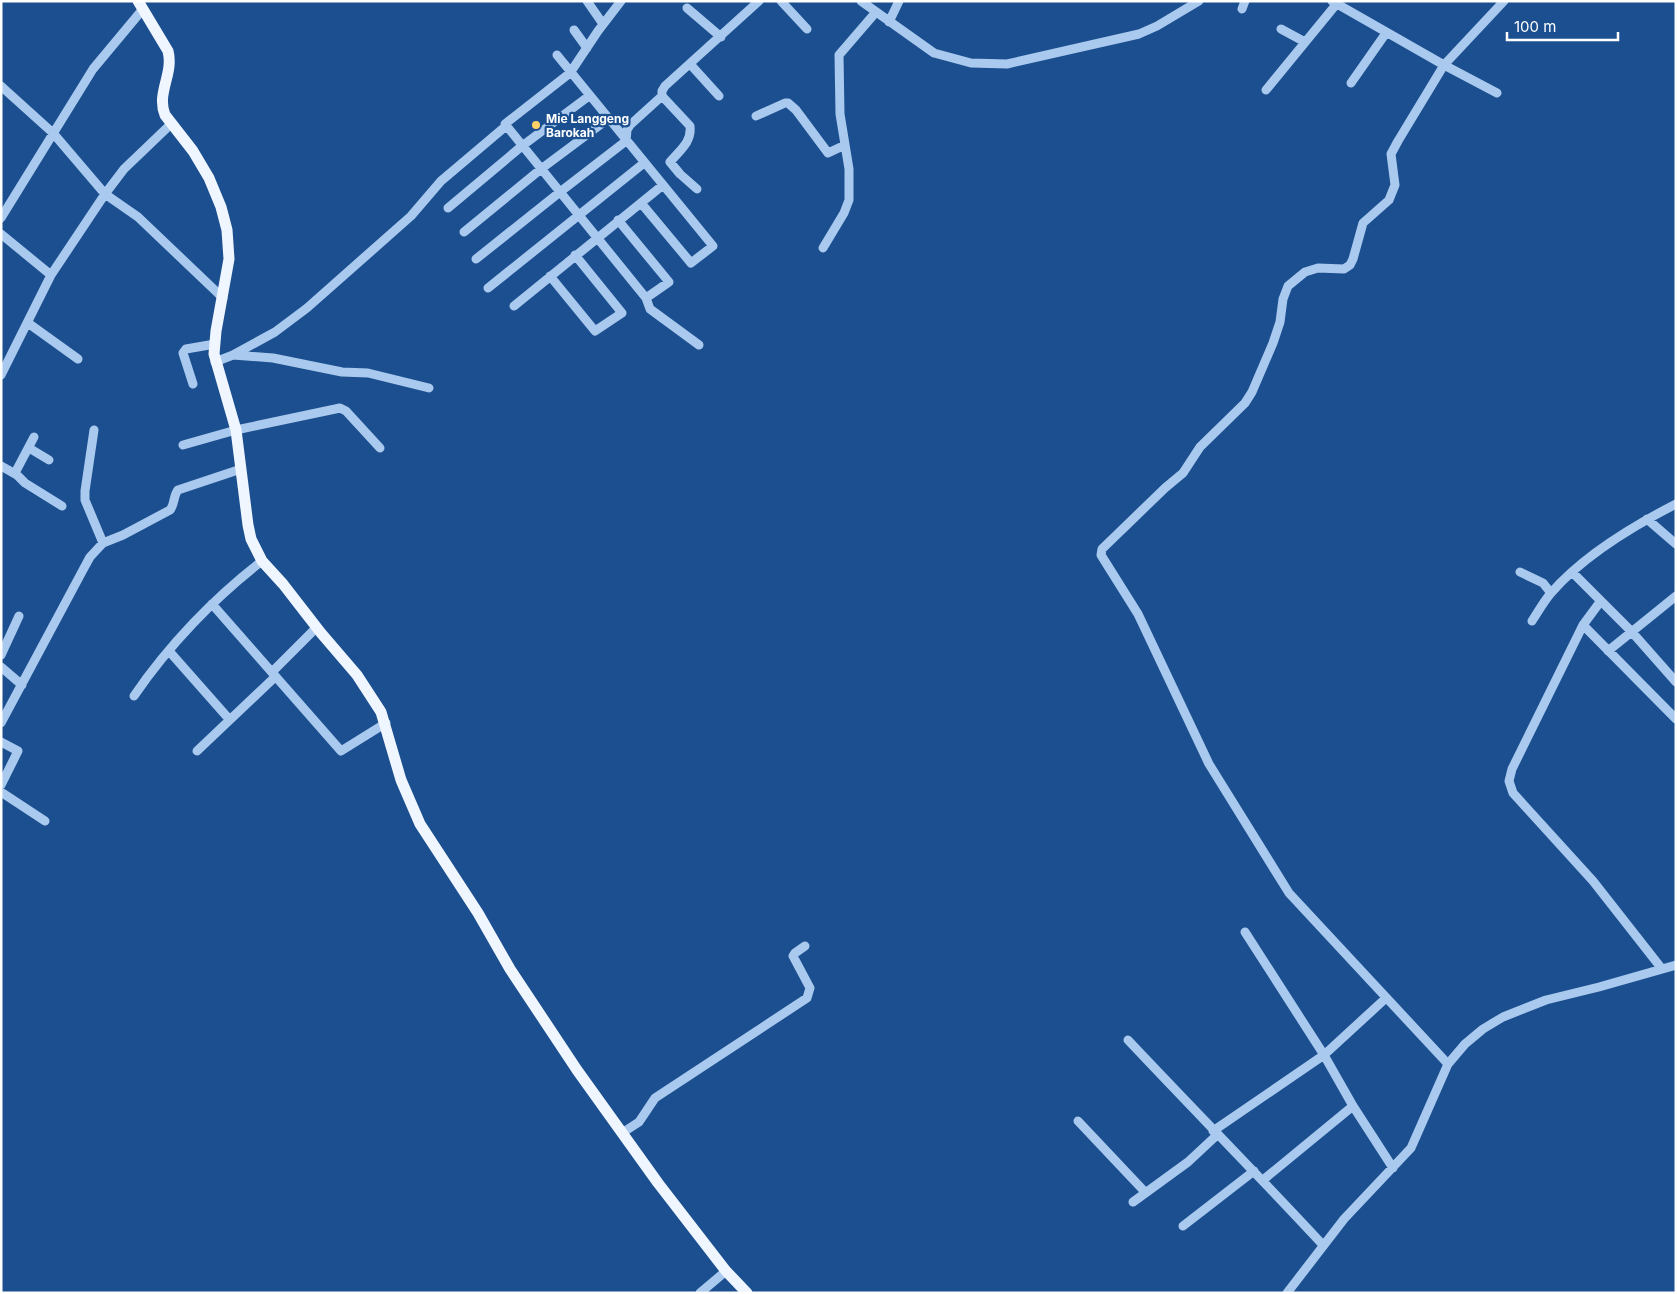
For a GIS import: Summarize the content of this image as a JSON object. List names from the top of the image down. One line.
{"places":["Mie Langgeng Barokah"],"scale_bar":"100 m"}
